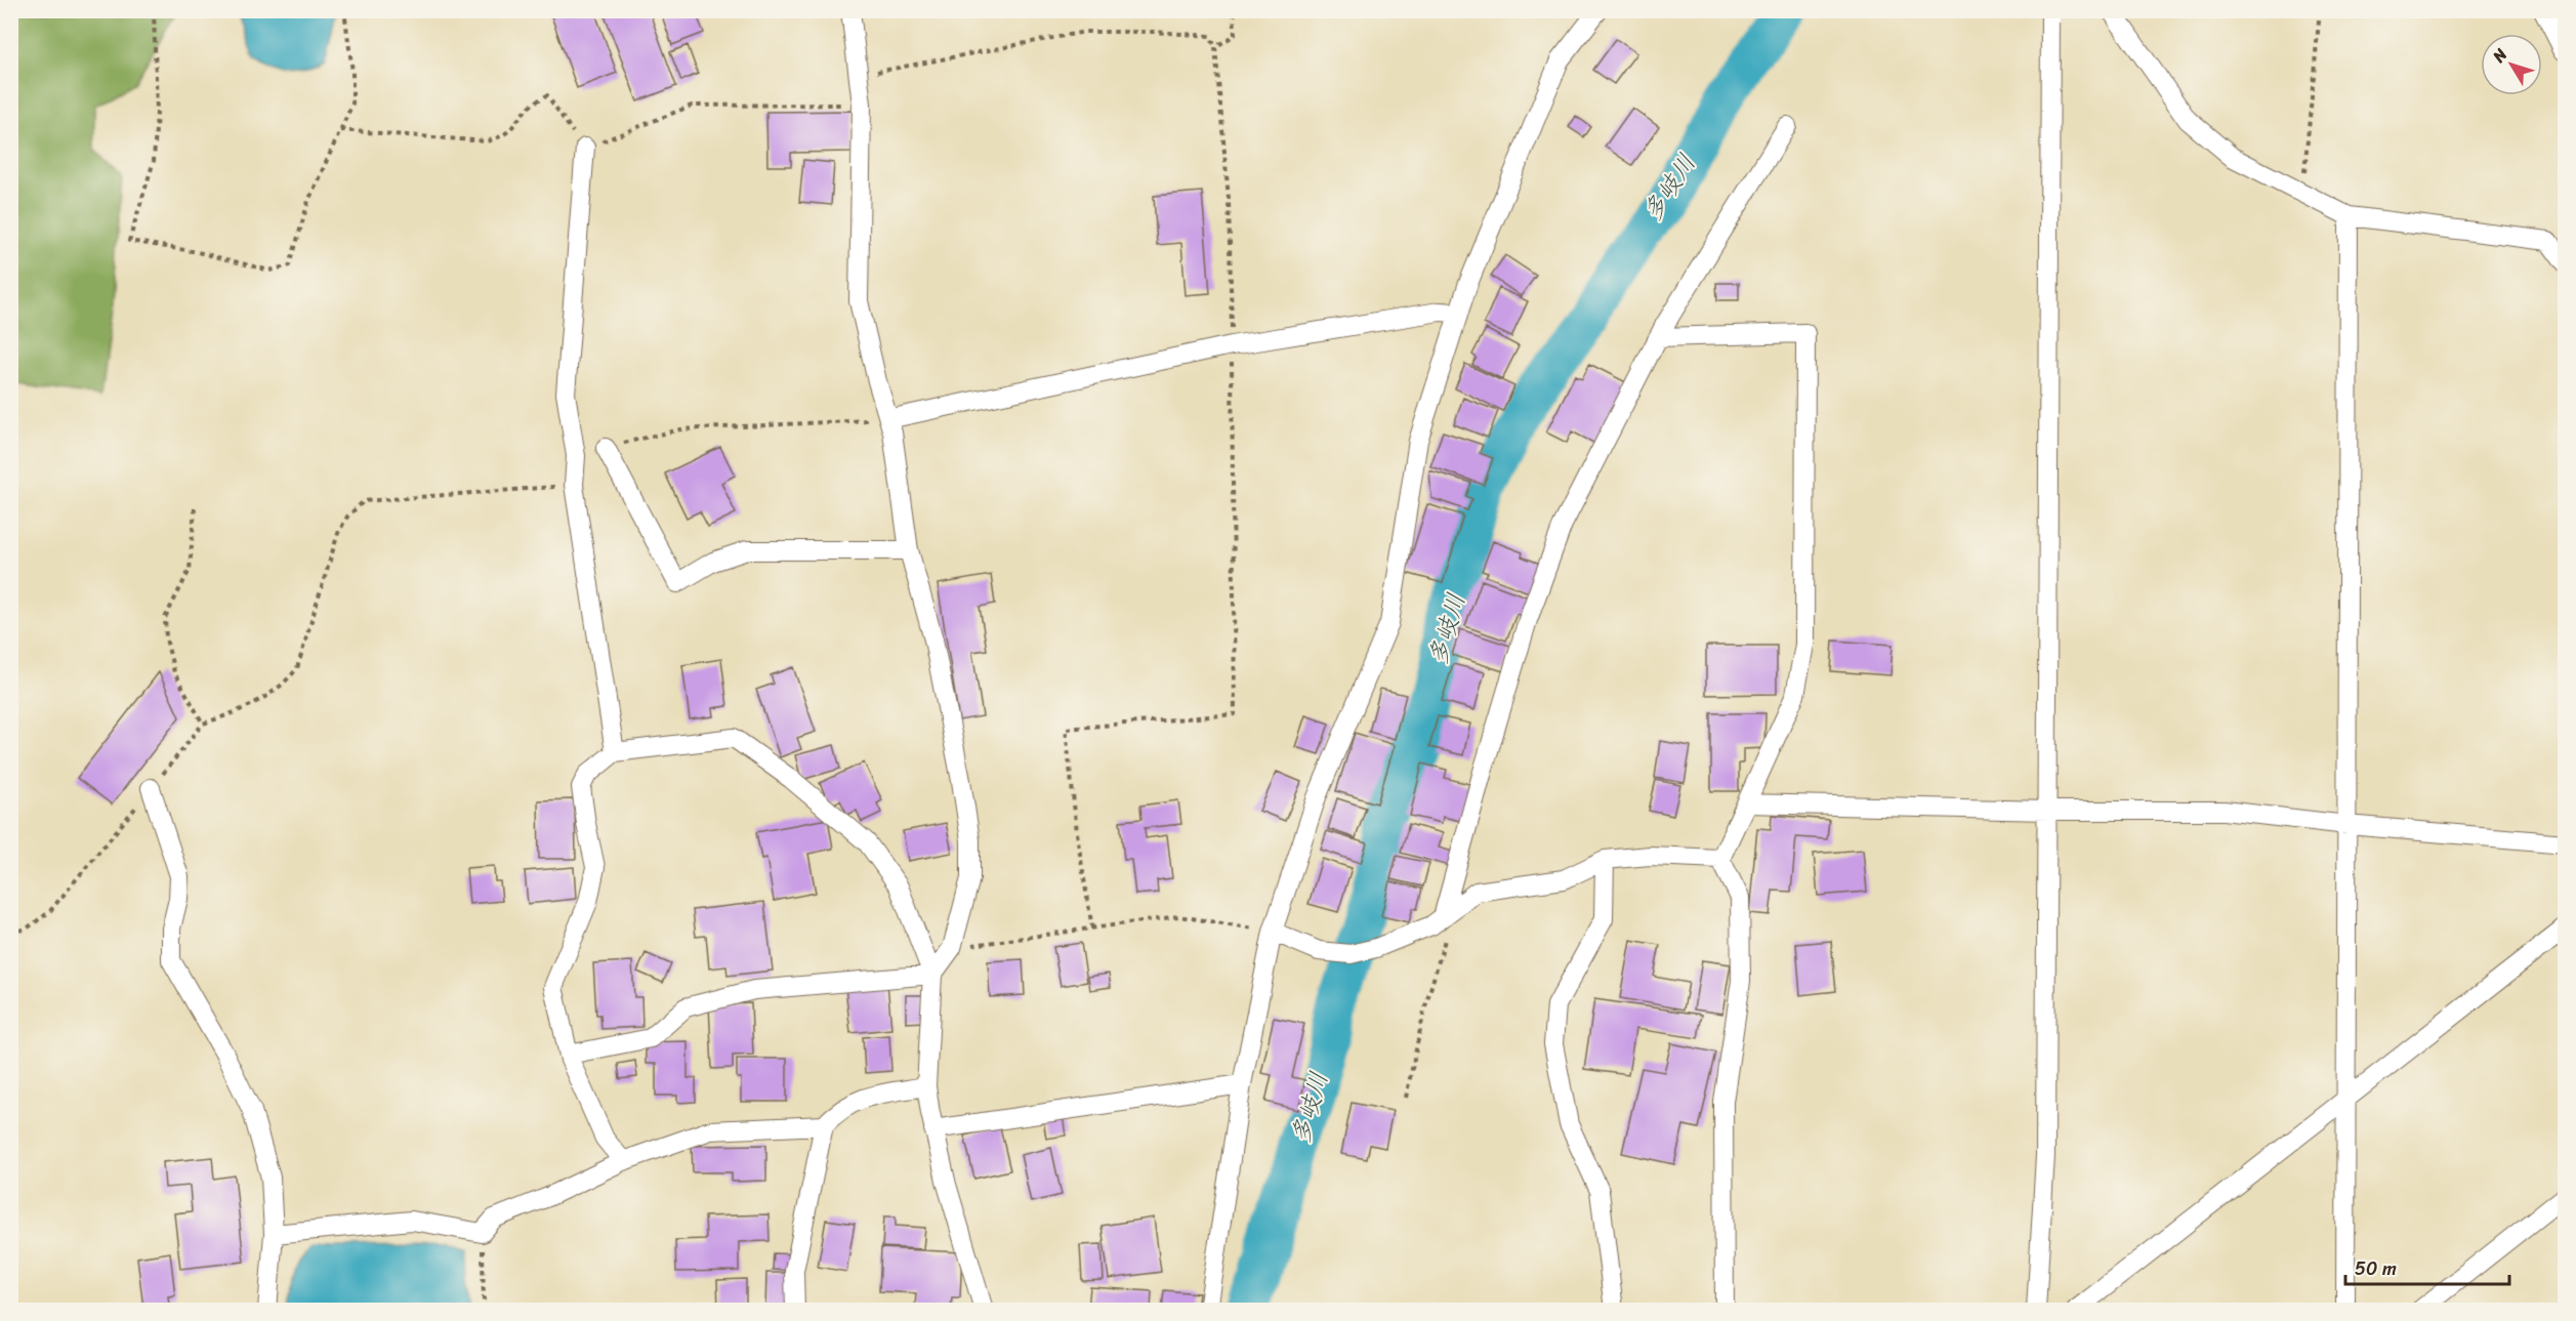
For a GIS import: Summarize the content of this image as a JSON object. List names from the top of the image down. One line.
{"water":["多岐川"],"scale_bar":"50 m","north":"top left"}
